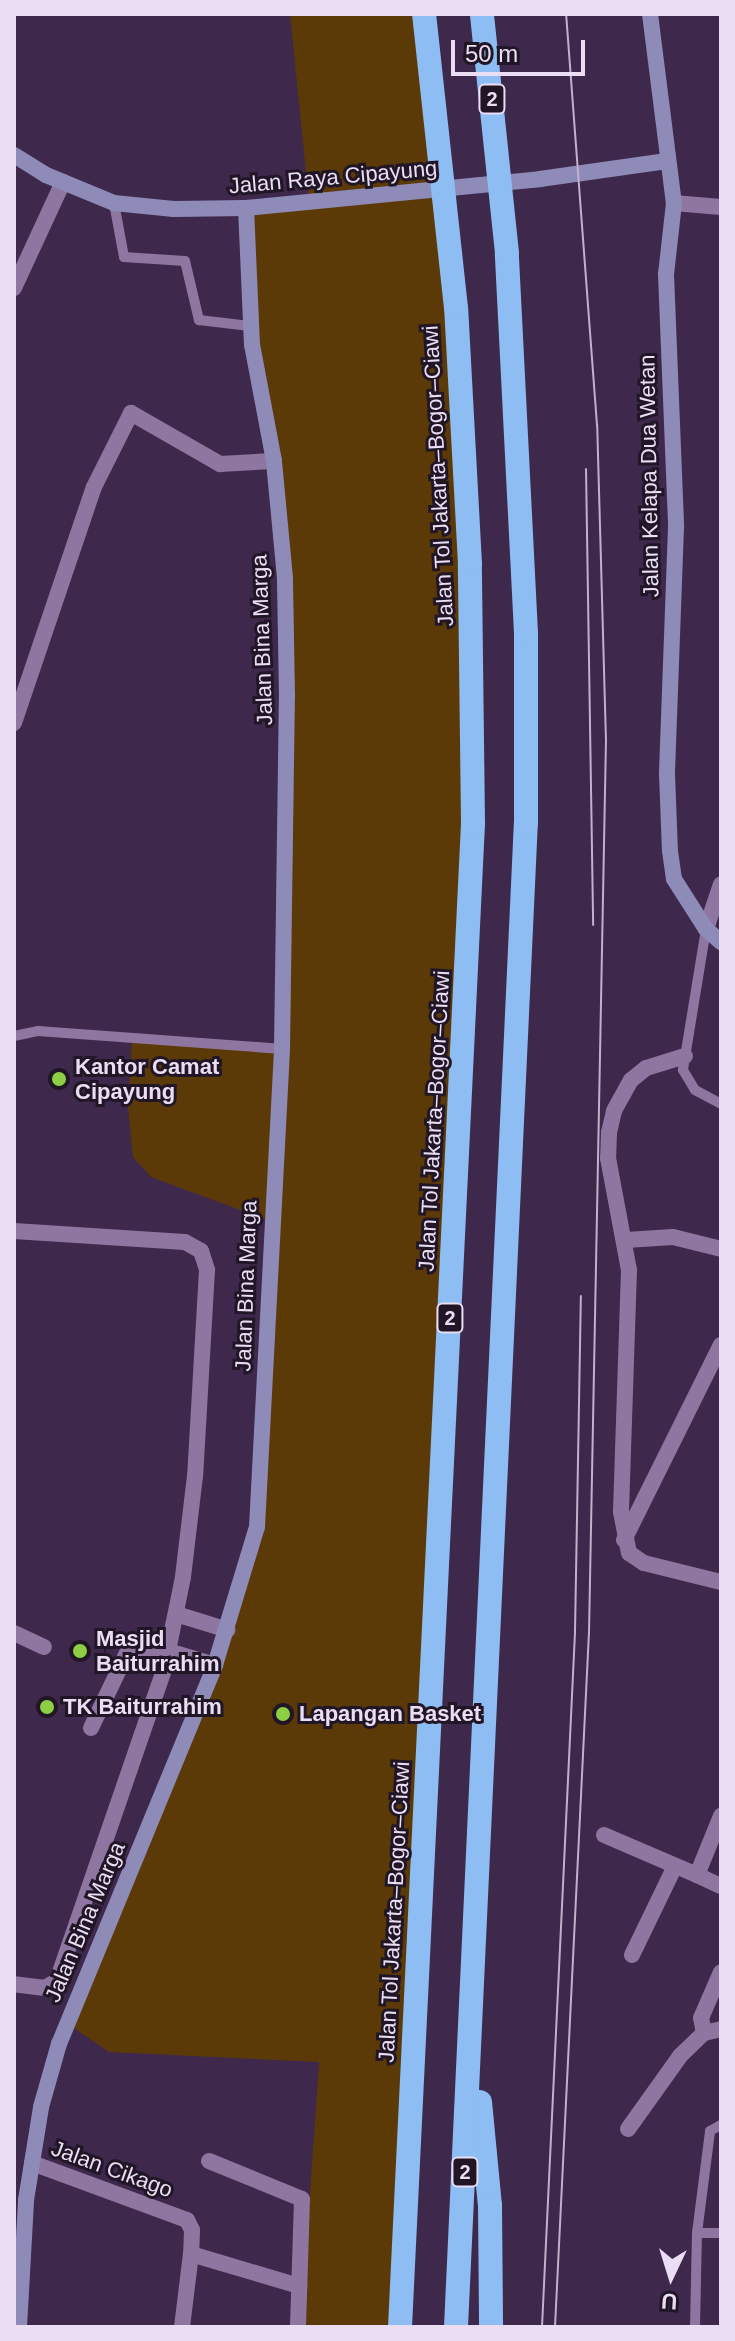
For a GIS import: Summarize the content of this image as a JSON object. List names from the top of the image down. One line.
{"streets":{"highway":["2","Jalan Tol Jakarta–Bogor–Ciawi"],"street":["Jalan Raya Cipayung","Jalan Kelapa Dua Wetan","Jalan Bina Marga","Jalan Cikago"]},"crossings":[["Jalan Raya Cipayung","Jalan Kelapa Dua Wetan"],["Jalan Raya Cipayung","Jalan Bina Marga"],["Jalan Bina Marga","Jalan Cikago"]],"places":["Kantor Camat Cipayung","Masjid Baiturrahim","TK Baiturrahim","Lapangan Basket"],"scale_bar":"50 m","north":"bottom"}
